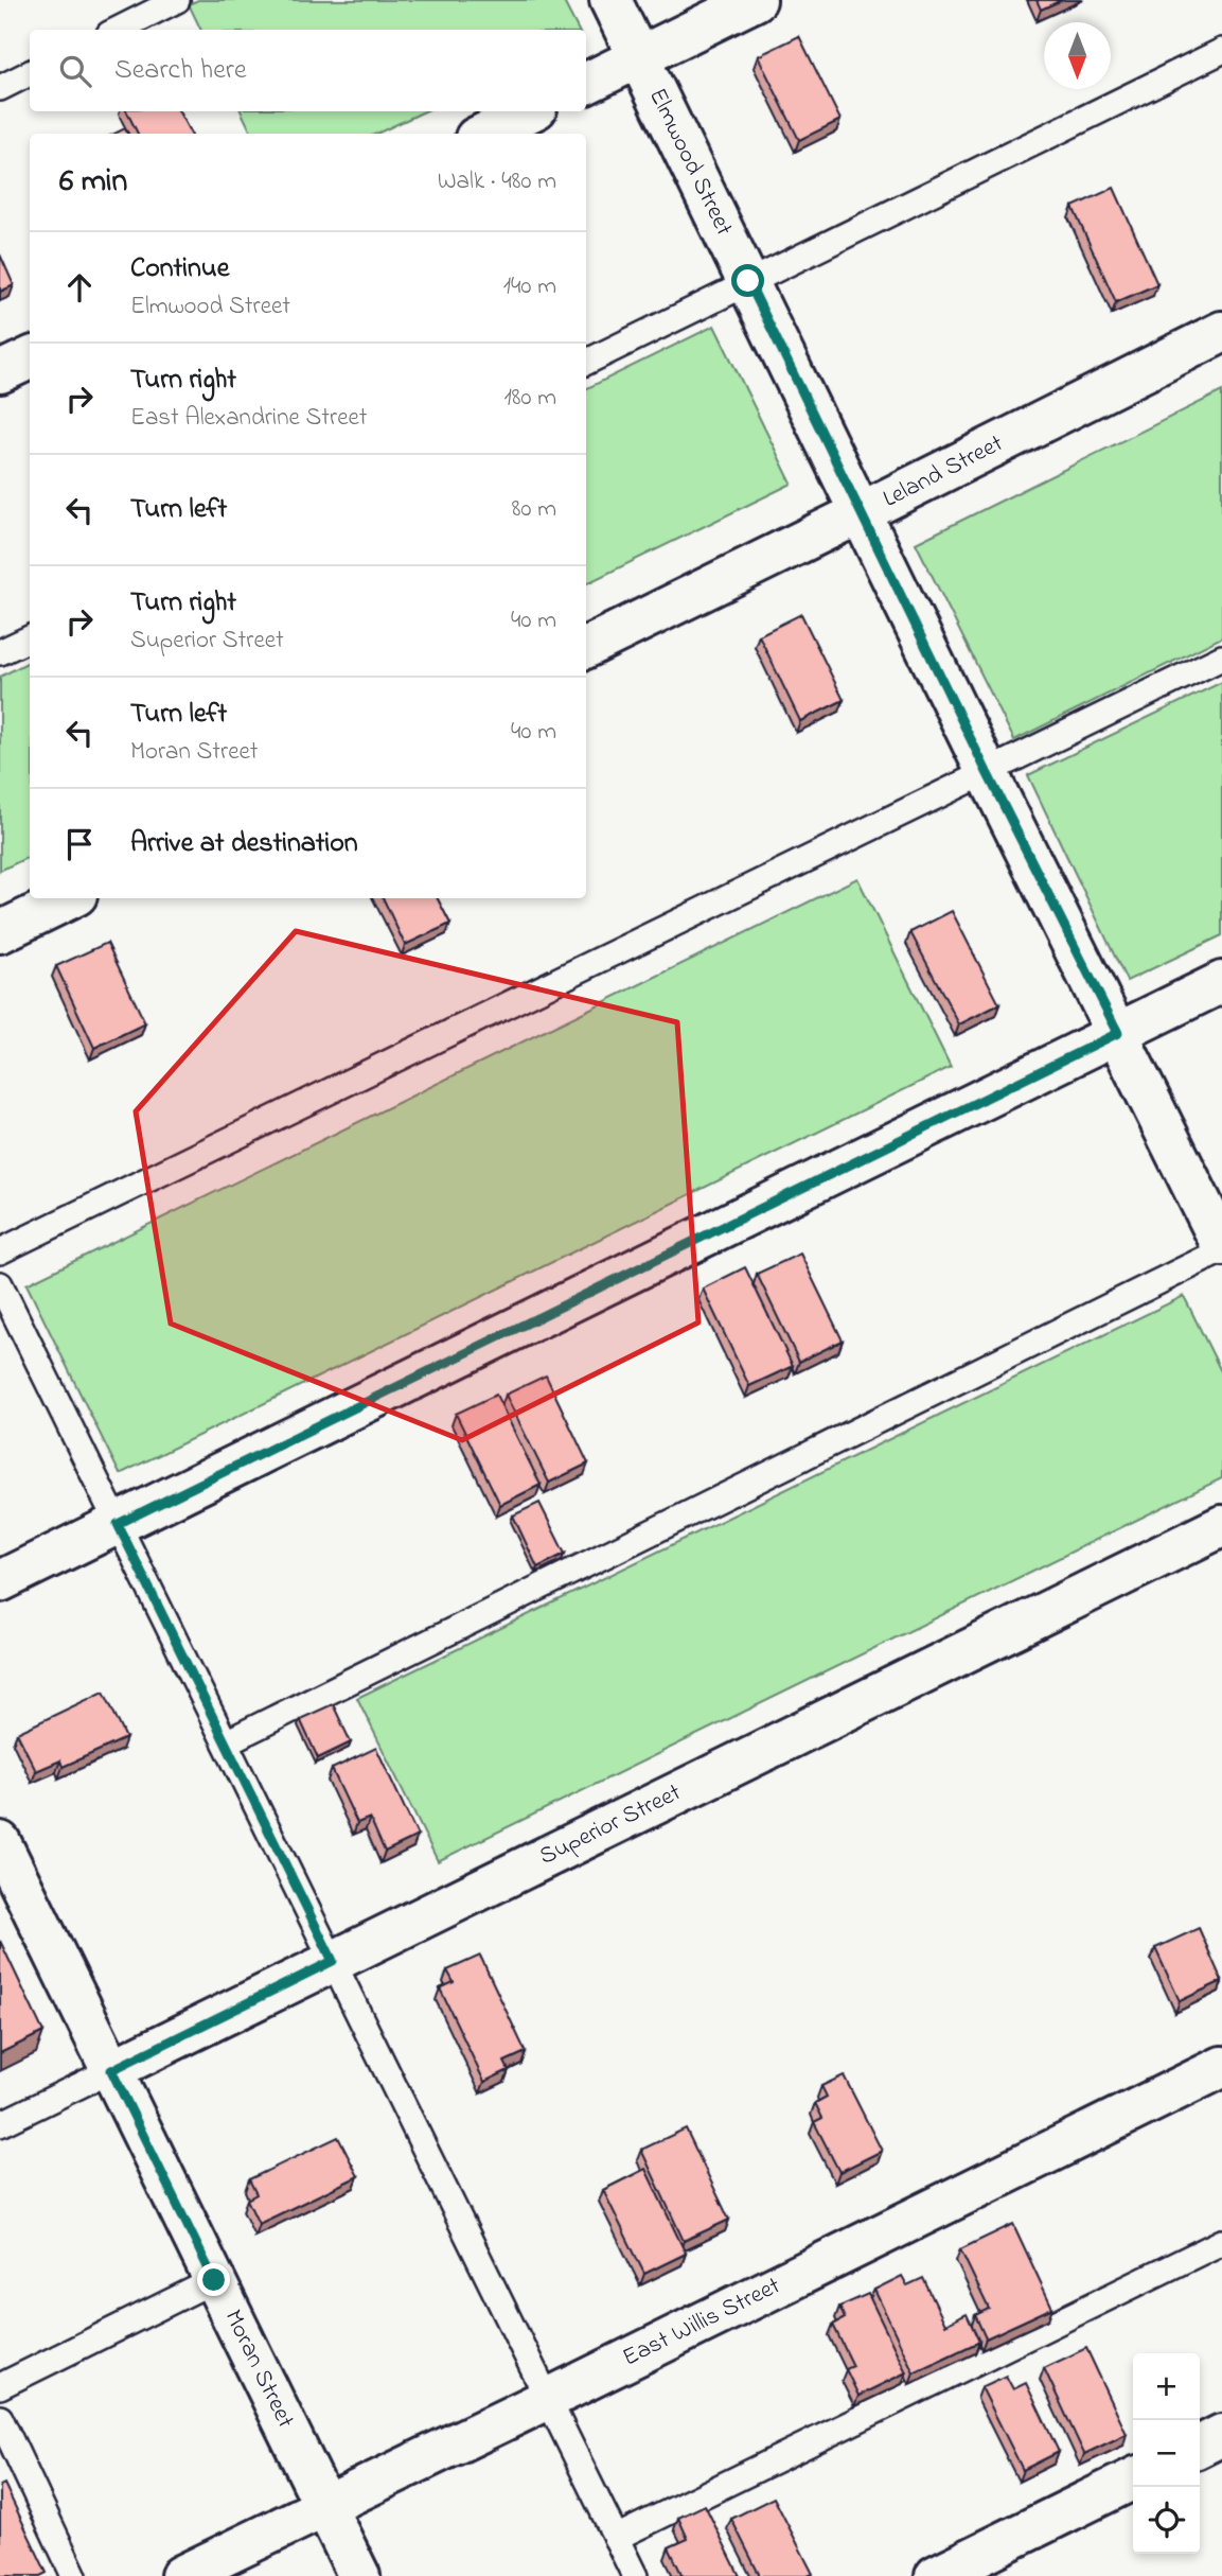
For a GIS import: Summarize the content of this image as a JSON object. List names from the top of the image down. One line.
{"streets":{"street":["Elmwood Street","Leland Street","Superior Street","East Willis Street","Moran Street"]},"crossings":[["Elmwood Street","Leland Street"],["Superior Street","Moran Street"],["East Willis Street","Moran Street"]],"north":"bottom","page":{"search":"Search here","heading":["6 min","Walk · 480 m"],"list":[["Continue","Elmwood Street","140 m"],["Turn right","East Alexandrine Street","180 m"],["Turn left","80 m"],["Turn right","Superior Street","40 m"],["Turn left","Moran Street","40 m"],"Arrive at destination"],"map_buttons":["+","−"]}}
